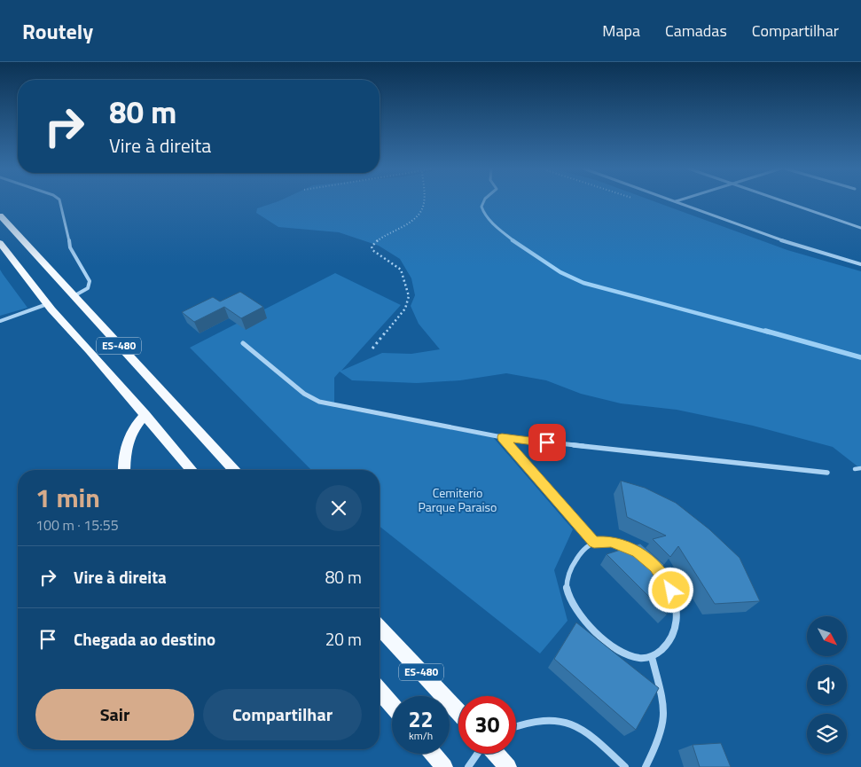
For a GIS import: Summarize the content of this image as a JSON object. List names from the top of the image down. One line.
{"streets":{"main road":["ES-480"]},"parks":["Cemiterio Parque Paraiso"],"north":"bottom right","page":{"header":"Routely","nav":["Mapa","Camadas","Compartilhar"],"turn":["80 m","Vire à direita"],"heading":["1 min","100 m · 15:55"],"list":[{"name":"Vire à direita","value":"80 m"},{"name":"Chegada ao destino","value":"20 m"}],"buttons":["Sair","Compartilhar"],"speed":"22 km/h","limit":"30"}}
